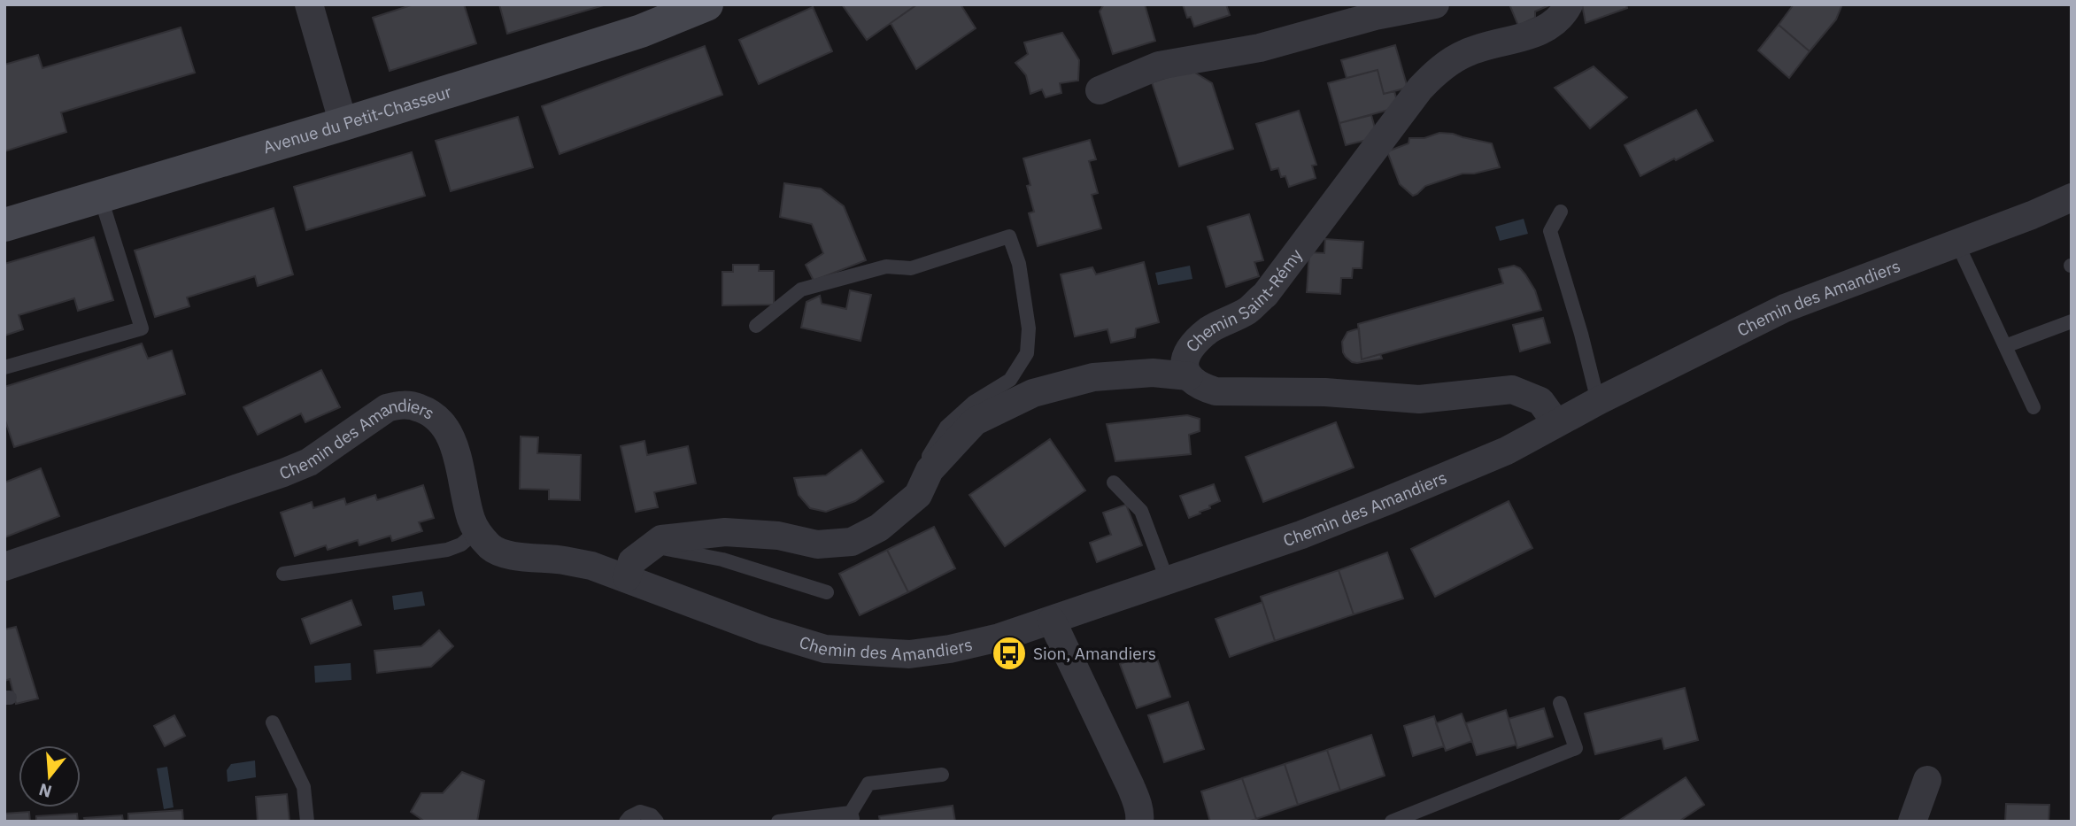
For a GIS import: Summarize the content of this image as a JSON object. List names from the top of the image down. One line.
{"streets":{"street":["Avenue du Petit-Chasseur","Chemin des Amandiers","Chemin Saint-Rémy"]},"crossings":[["Chemin des Amandiers","Chemin Saint-Rémy"]],"places":{"bus stop":["Sion, Amandiers"]},"north":"bottom"}
